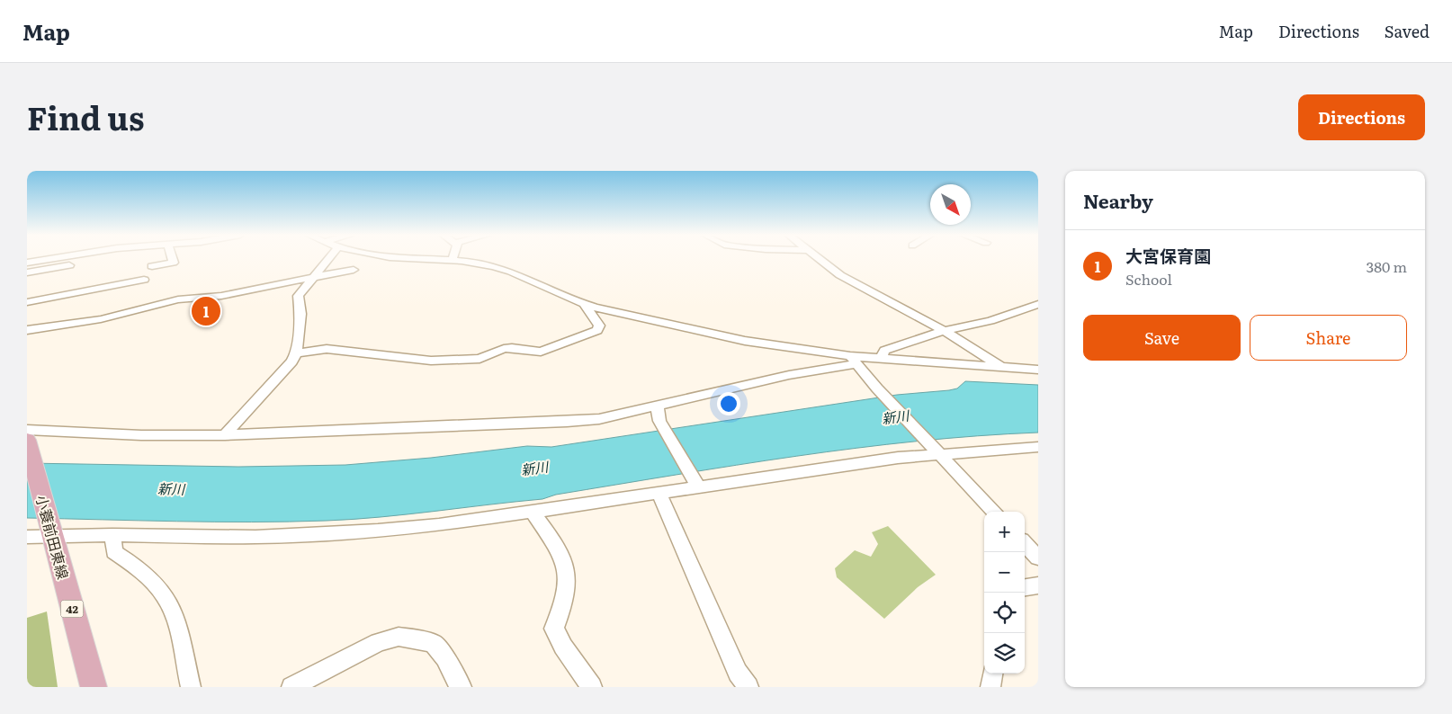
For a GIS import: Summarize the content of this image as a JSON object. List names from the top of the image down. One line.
{"streets":{"main road":["小蓑前田東線","42"]},"water":["新川"],"north":"bottom right","page":{"header":"Map","nav":["Map","Directions","Saved"],"title":"Find us","buttons":["Directions",["Save","Share"]],"heading":"Nearby","list":[{"mark":"1","name":"大宮保育園","note":"School","value":"380 m"}],"pins":"1","map_buttons":["+","−"]}}
